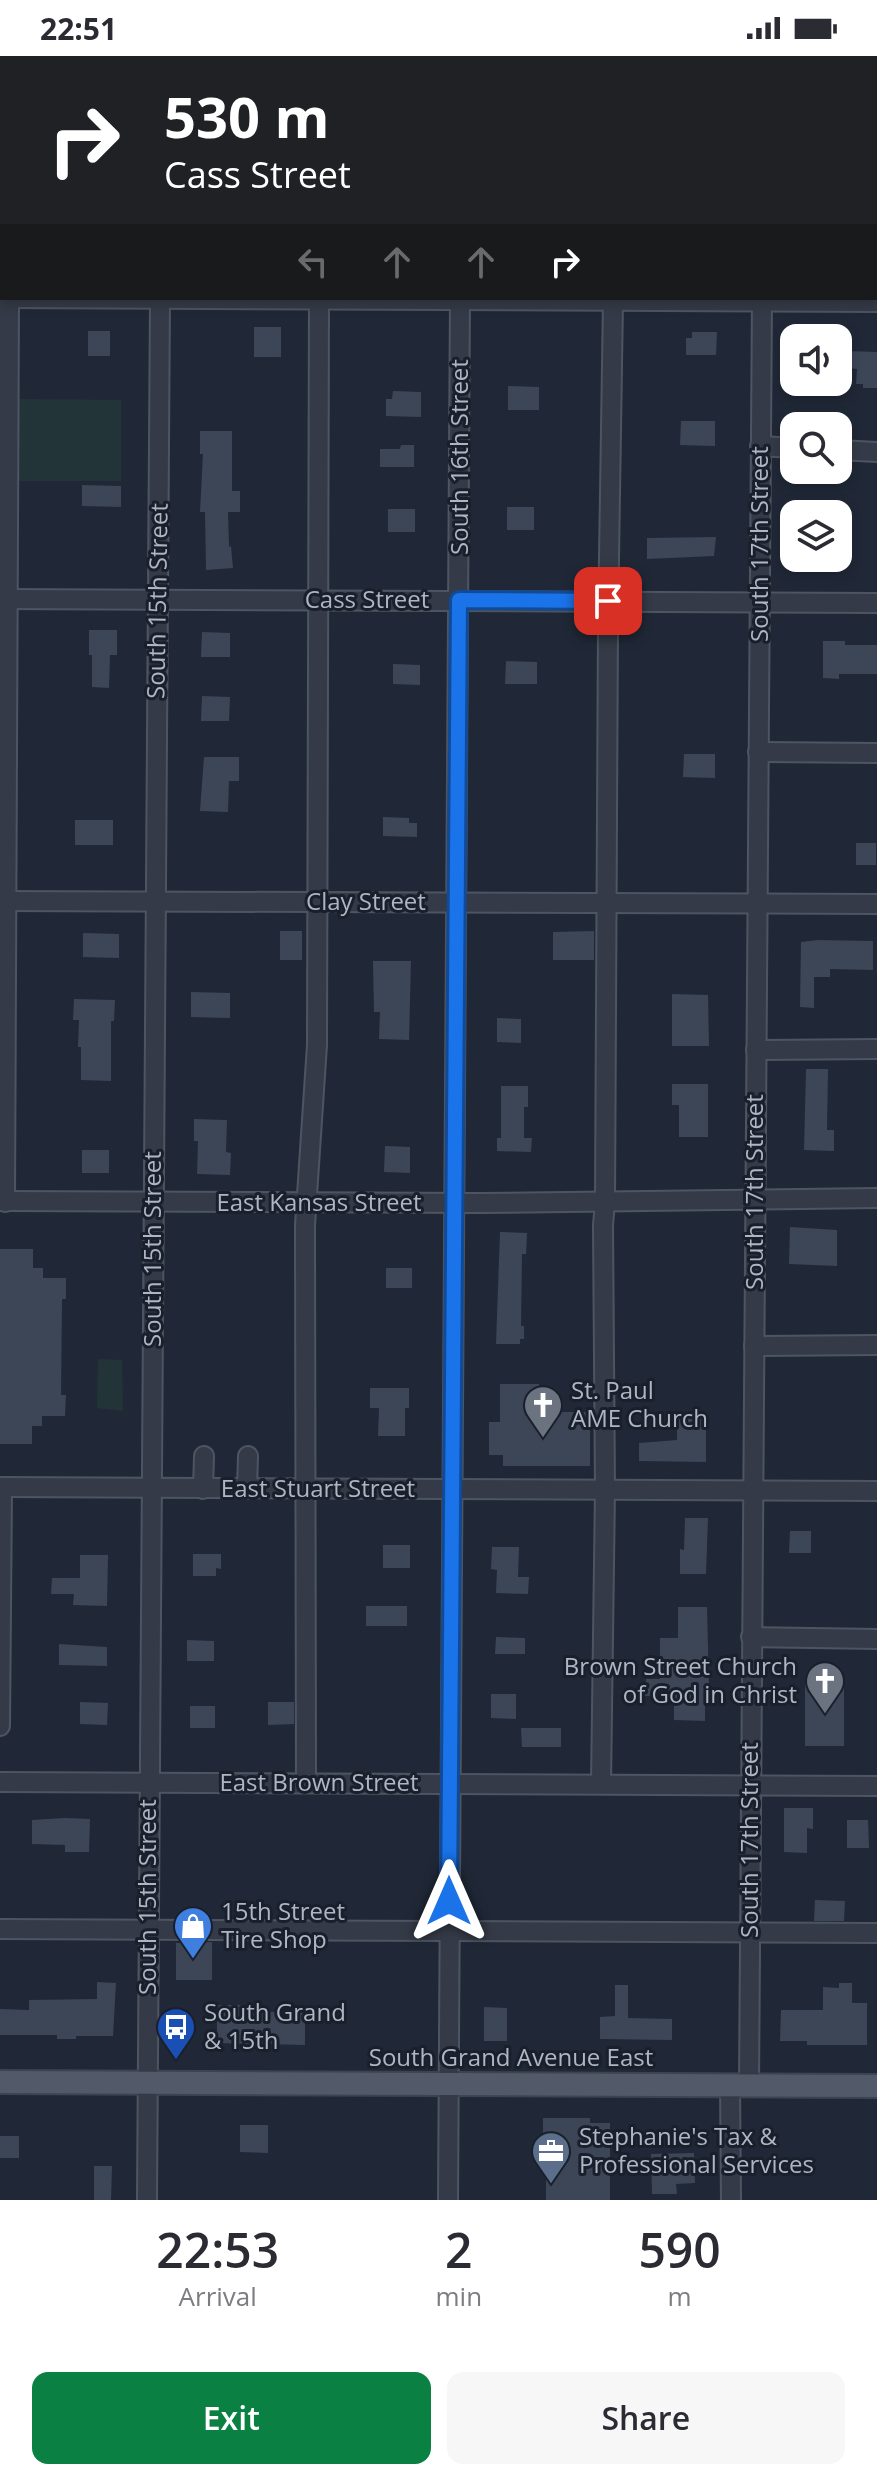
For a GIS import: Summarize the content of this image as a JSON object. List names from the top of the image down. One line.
{"streets":{"main road":["South Grand Avenue East"],"street":["South 16th Street","South 17th Street","Cass Street","South 15th Street","Clay Street","East Kansas Street","East Stuart Street","East Brown Street"]},"crossings":[["South 16th Street","Cass Street"],["South 16th Street","Clay Street"],["South 16th Street","East Kansas Street"],["South 16th Street","East Stuart Street"],["South 16th Street","East Brown Street"],["South 16th Street","South Grand Avenue East"],["South 17th Street","Cass Street"],["South 17th Street","Clay Street"],["South 17th Street","East Kansas Street"],["South 17th Street","East Stuart Street"],["South 17th Street","East Brown Street"],["South 17th Street","South Grand Avenue East"],["Cass Street","South 15th Street"],["South 15th Street","Clay Street"],["South 15th Street","East Kansas Street"],["South 15th Street","East Stuart Street"],["South 15th Street","East Brown Street"],["South 15th Street","South Grand Avenue East"]],"places":{"church":["St. Paul AME Church","Brown Street Church of God in Christ"],"shop":["15th Street Tire Shop"],"bus stop":["South Grand & 15th"],"office":["Stephanie's Tax & Professional Services"]},"page":{"status":"22:51","turn":["530 m","Cass Street"],"eta":["22:53","Arrival","2","min","590","m"],"buttons":["Exit","Share"]}}
